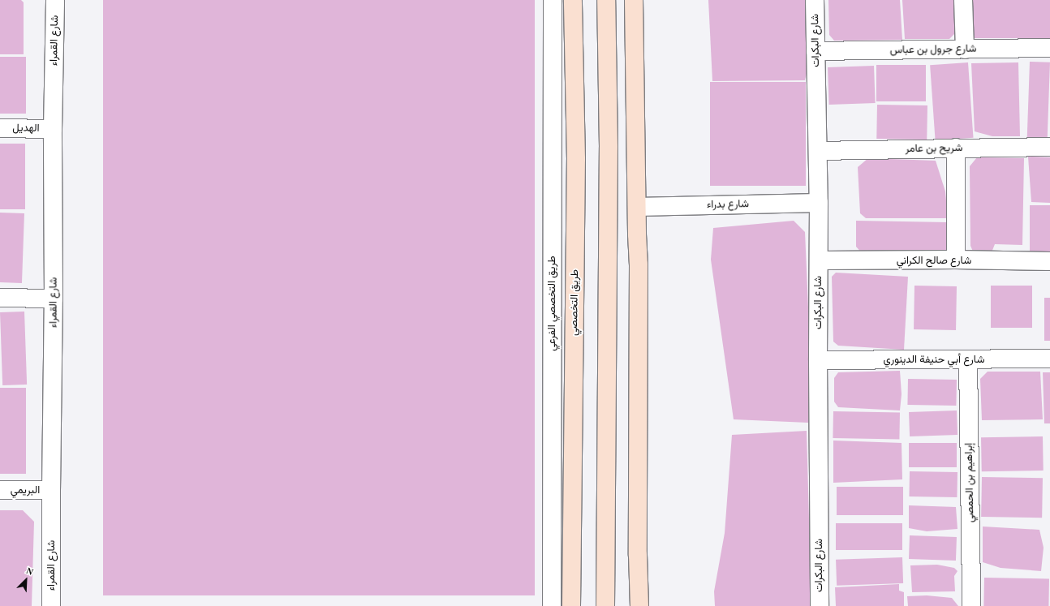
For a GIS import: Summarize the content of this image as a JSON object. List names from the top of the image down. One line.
{"streets":{"main road":["طريق التخصصي"],"street":["شارع القمراء","شارع البكرات","شارع جرول بن عباس","الهديل","شريح بن عامر","شارع بدراء","شارع صالح الكراني","طريق التخصصي الفرعي","شارع أبي حنيفة الدينوري","إبراهيم بن الحمصي","البريمي"]},"crossings":[["شارع القمراء","الهديل"],["شارع القمراء","البريمي"],["شارع البكرات","شارع جرول بن عباس"],["شارع البكرات","شريح بن عامر"],["شارع البكرات","شارع بدراء"],["شارع البكرات","شارع صالح الكراني"],["شارع البكرات","شارع أبي حنيفة الدينوري"],["شارع أبي حنيفة الدينوري","إبراهيم بن الحمصي"]],"north":"top right"}
